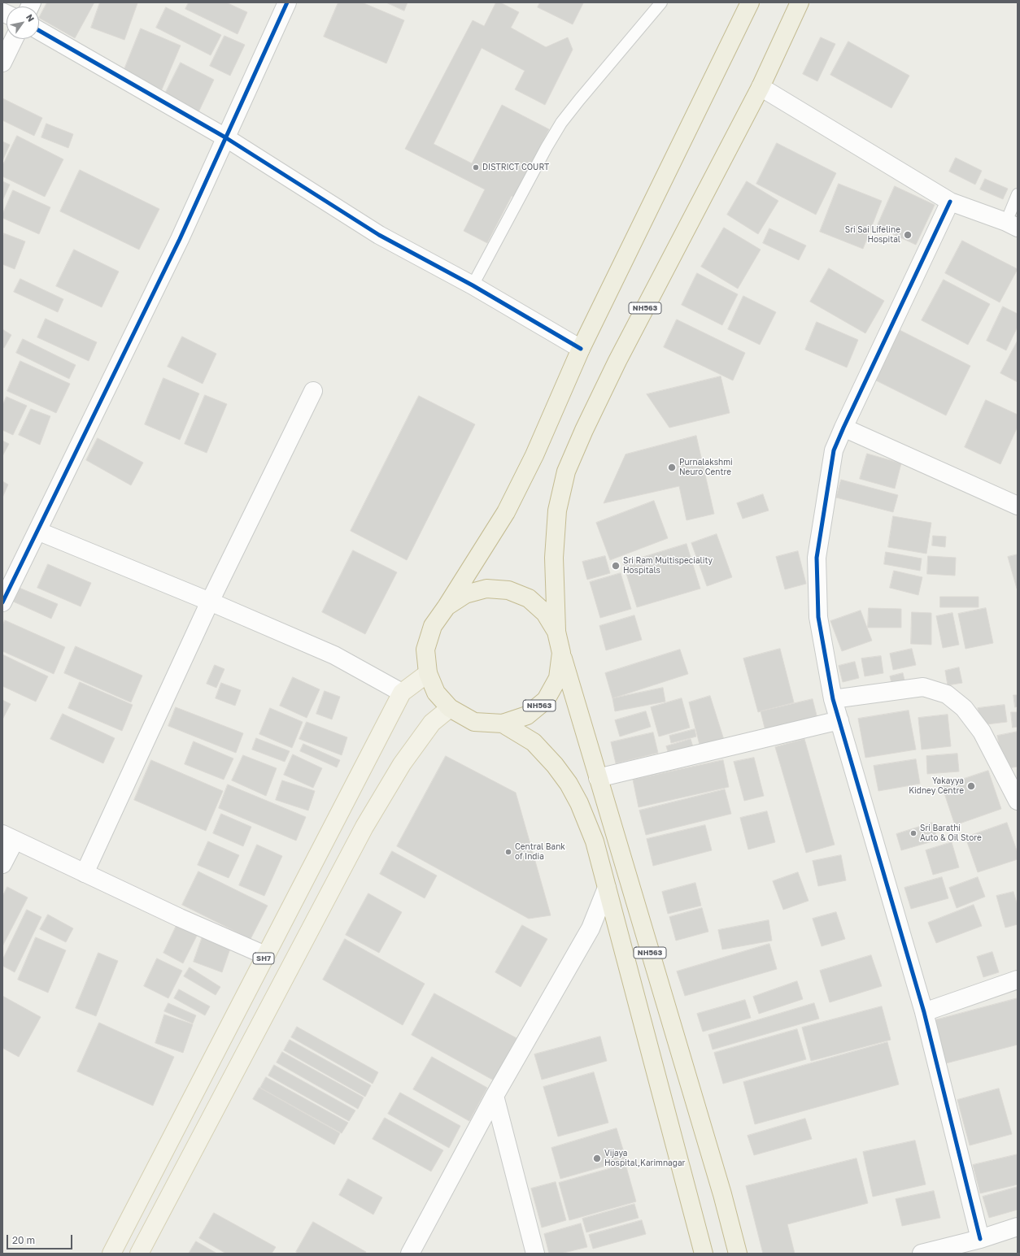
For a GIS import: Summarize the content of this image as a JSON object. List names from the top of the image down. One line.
{"streets":{"highway":["NH563"],"main road":["SH7"]},"crossings":[["NH563","SH7"]],"places":["DISTRICT COURT","Sri Sai Lifeline Hospital","Purnalakshmi Neuro Centre","Sri Ram Multispeciality Hospitals","Yakayya Kidney Centre","Sri Barathi Auto & Oil Store","Central Bank of India","Vijaya Hospital,Karimnagar"],"scale_bar":"20 m","north":"top right"}
